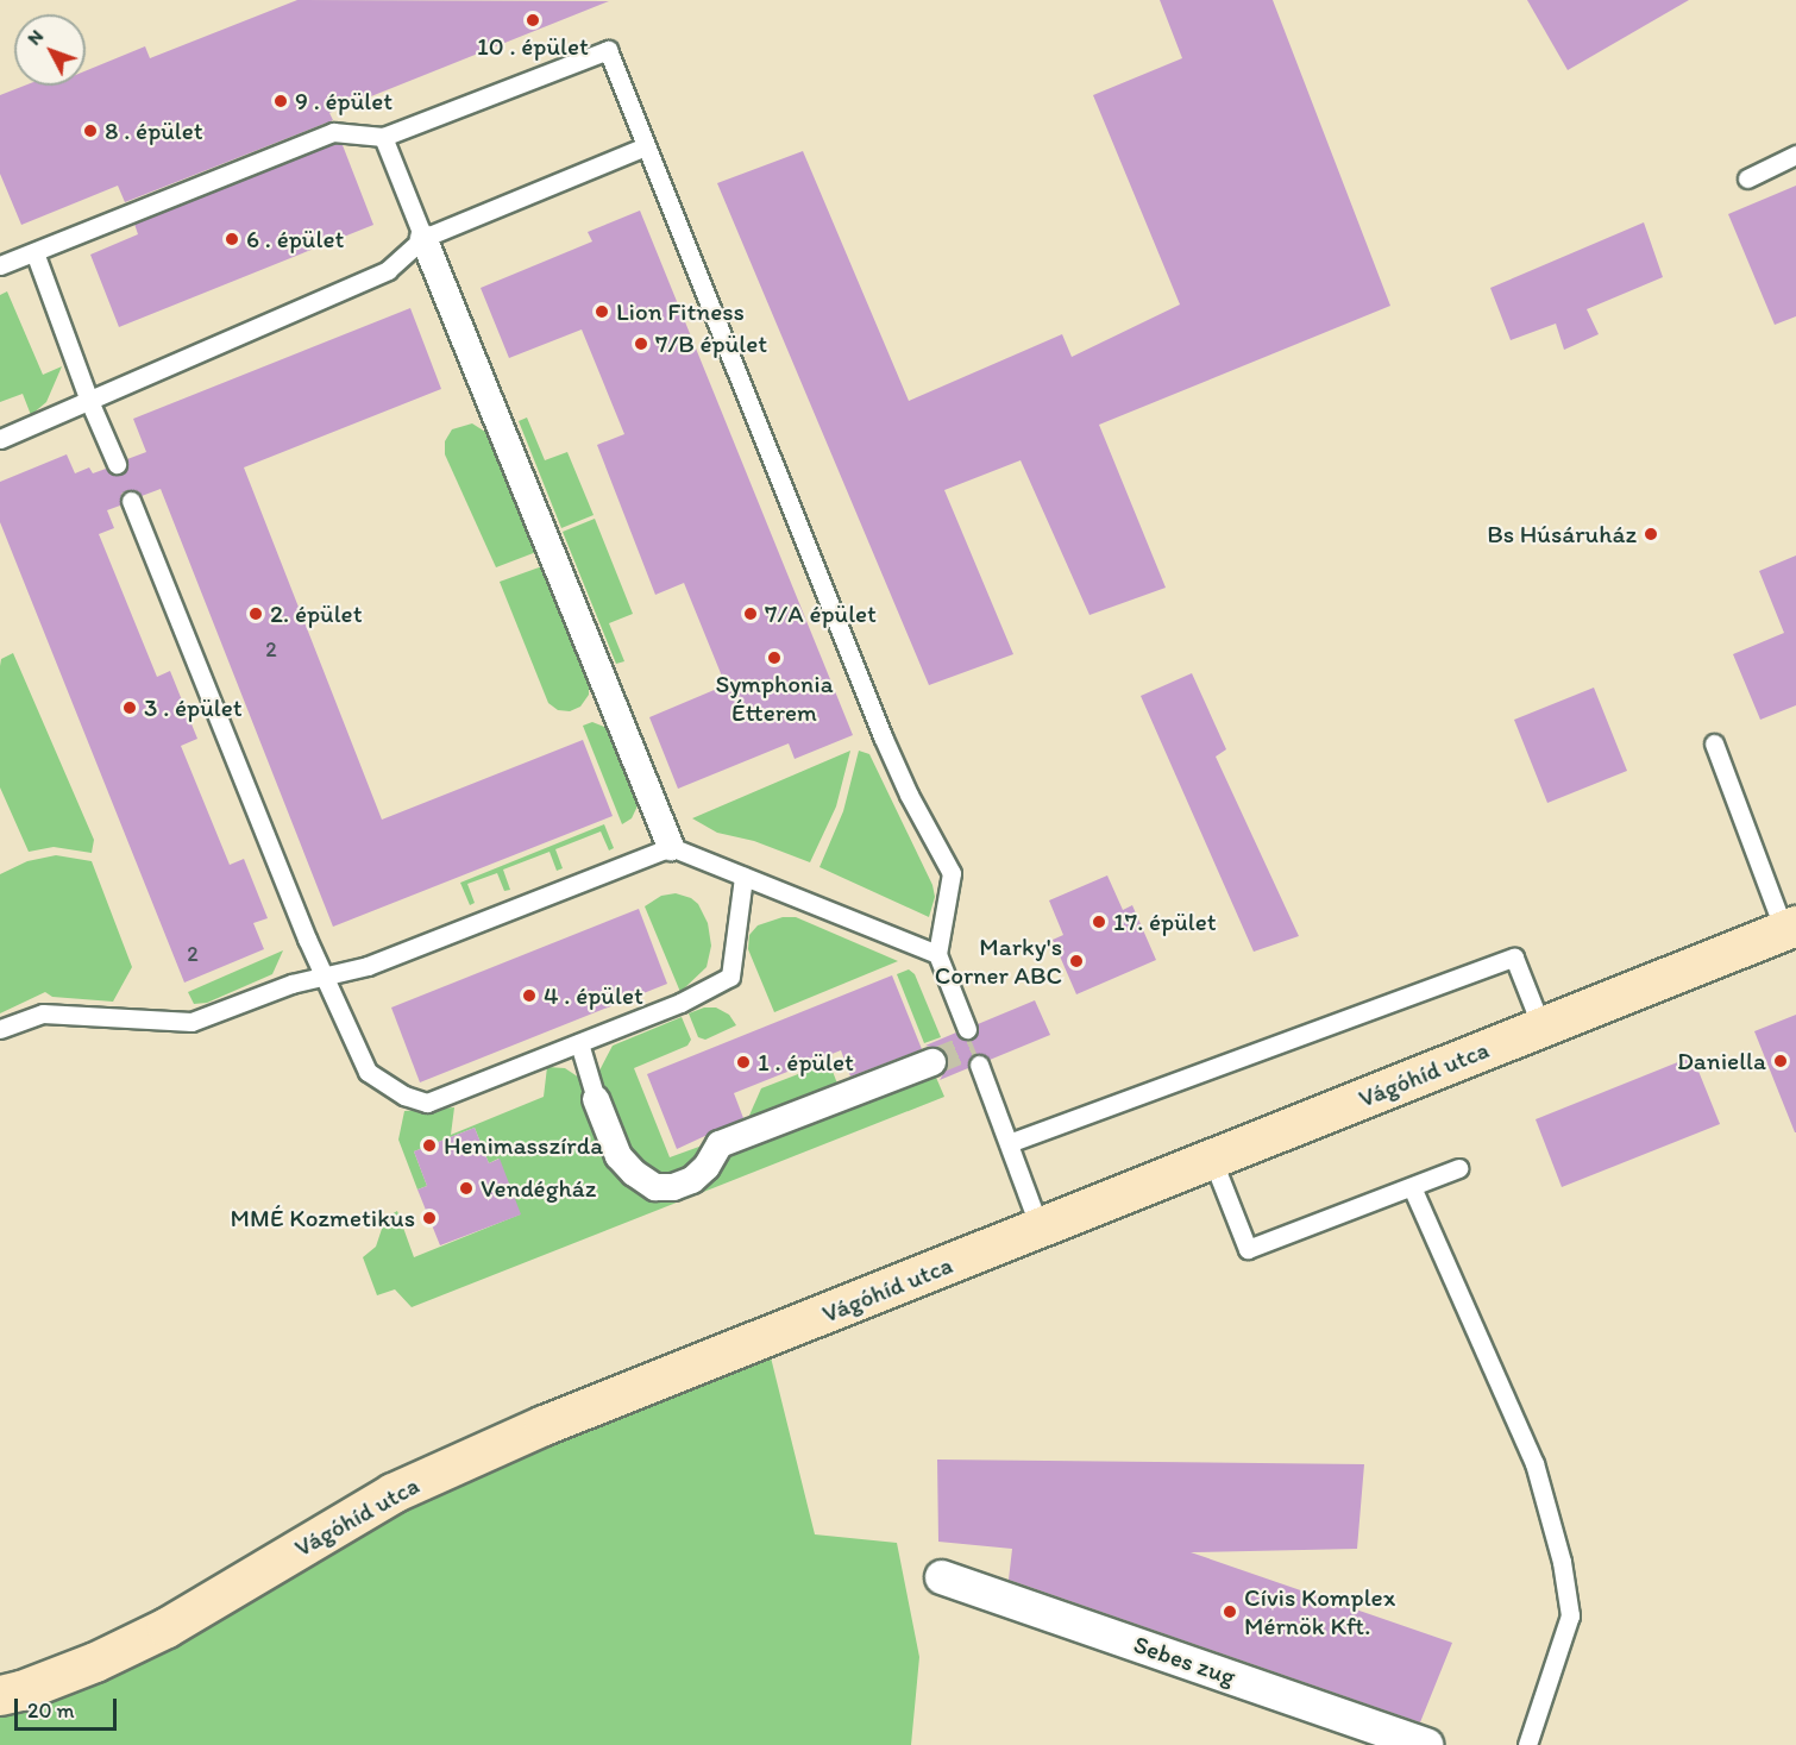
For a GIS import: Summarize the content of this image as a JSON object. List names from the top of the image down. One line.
{"streets":{"main road":["Vágóhíd utca"],"street":["Sebes zug"]},"places":["10 . épület","9 . épület","8 . épület","6 . épület","Lion Fitness","7/B épület","Bs Húsáruház","2. épület","7/A épület","Symphonia Étterem","3 . épület","17. épület","Marky's Corner ABC","4 . épület","Daniella","1 . épület","Henimasszírda","Vendégház","MMÉ Kozmetikus","Cívis Komplex Mérnök Kft."],"house_numbers":["2","2"],"scale_bar":"20 m","north":"top left"}
